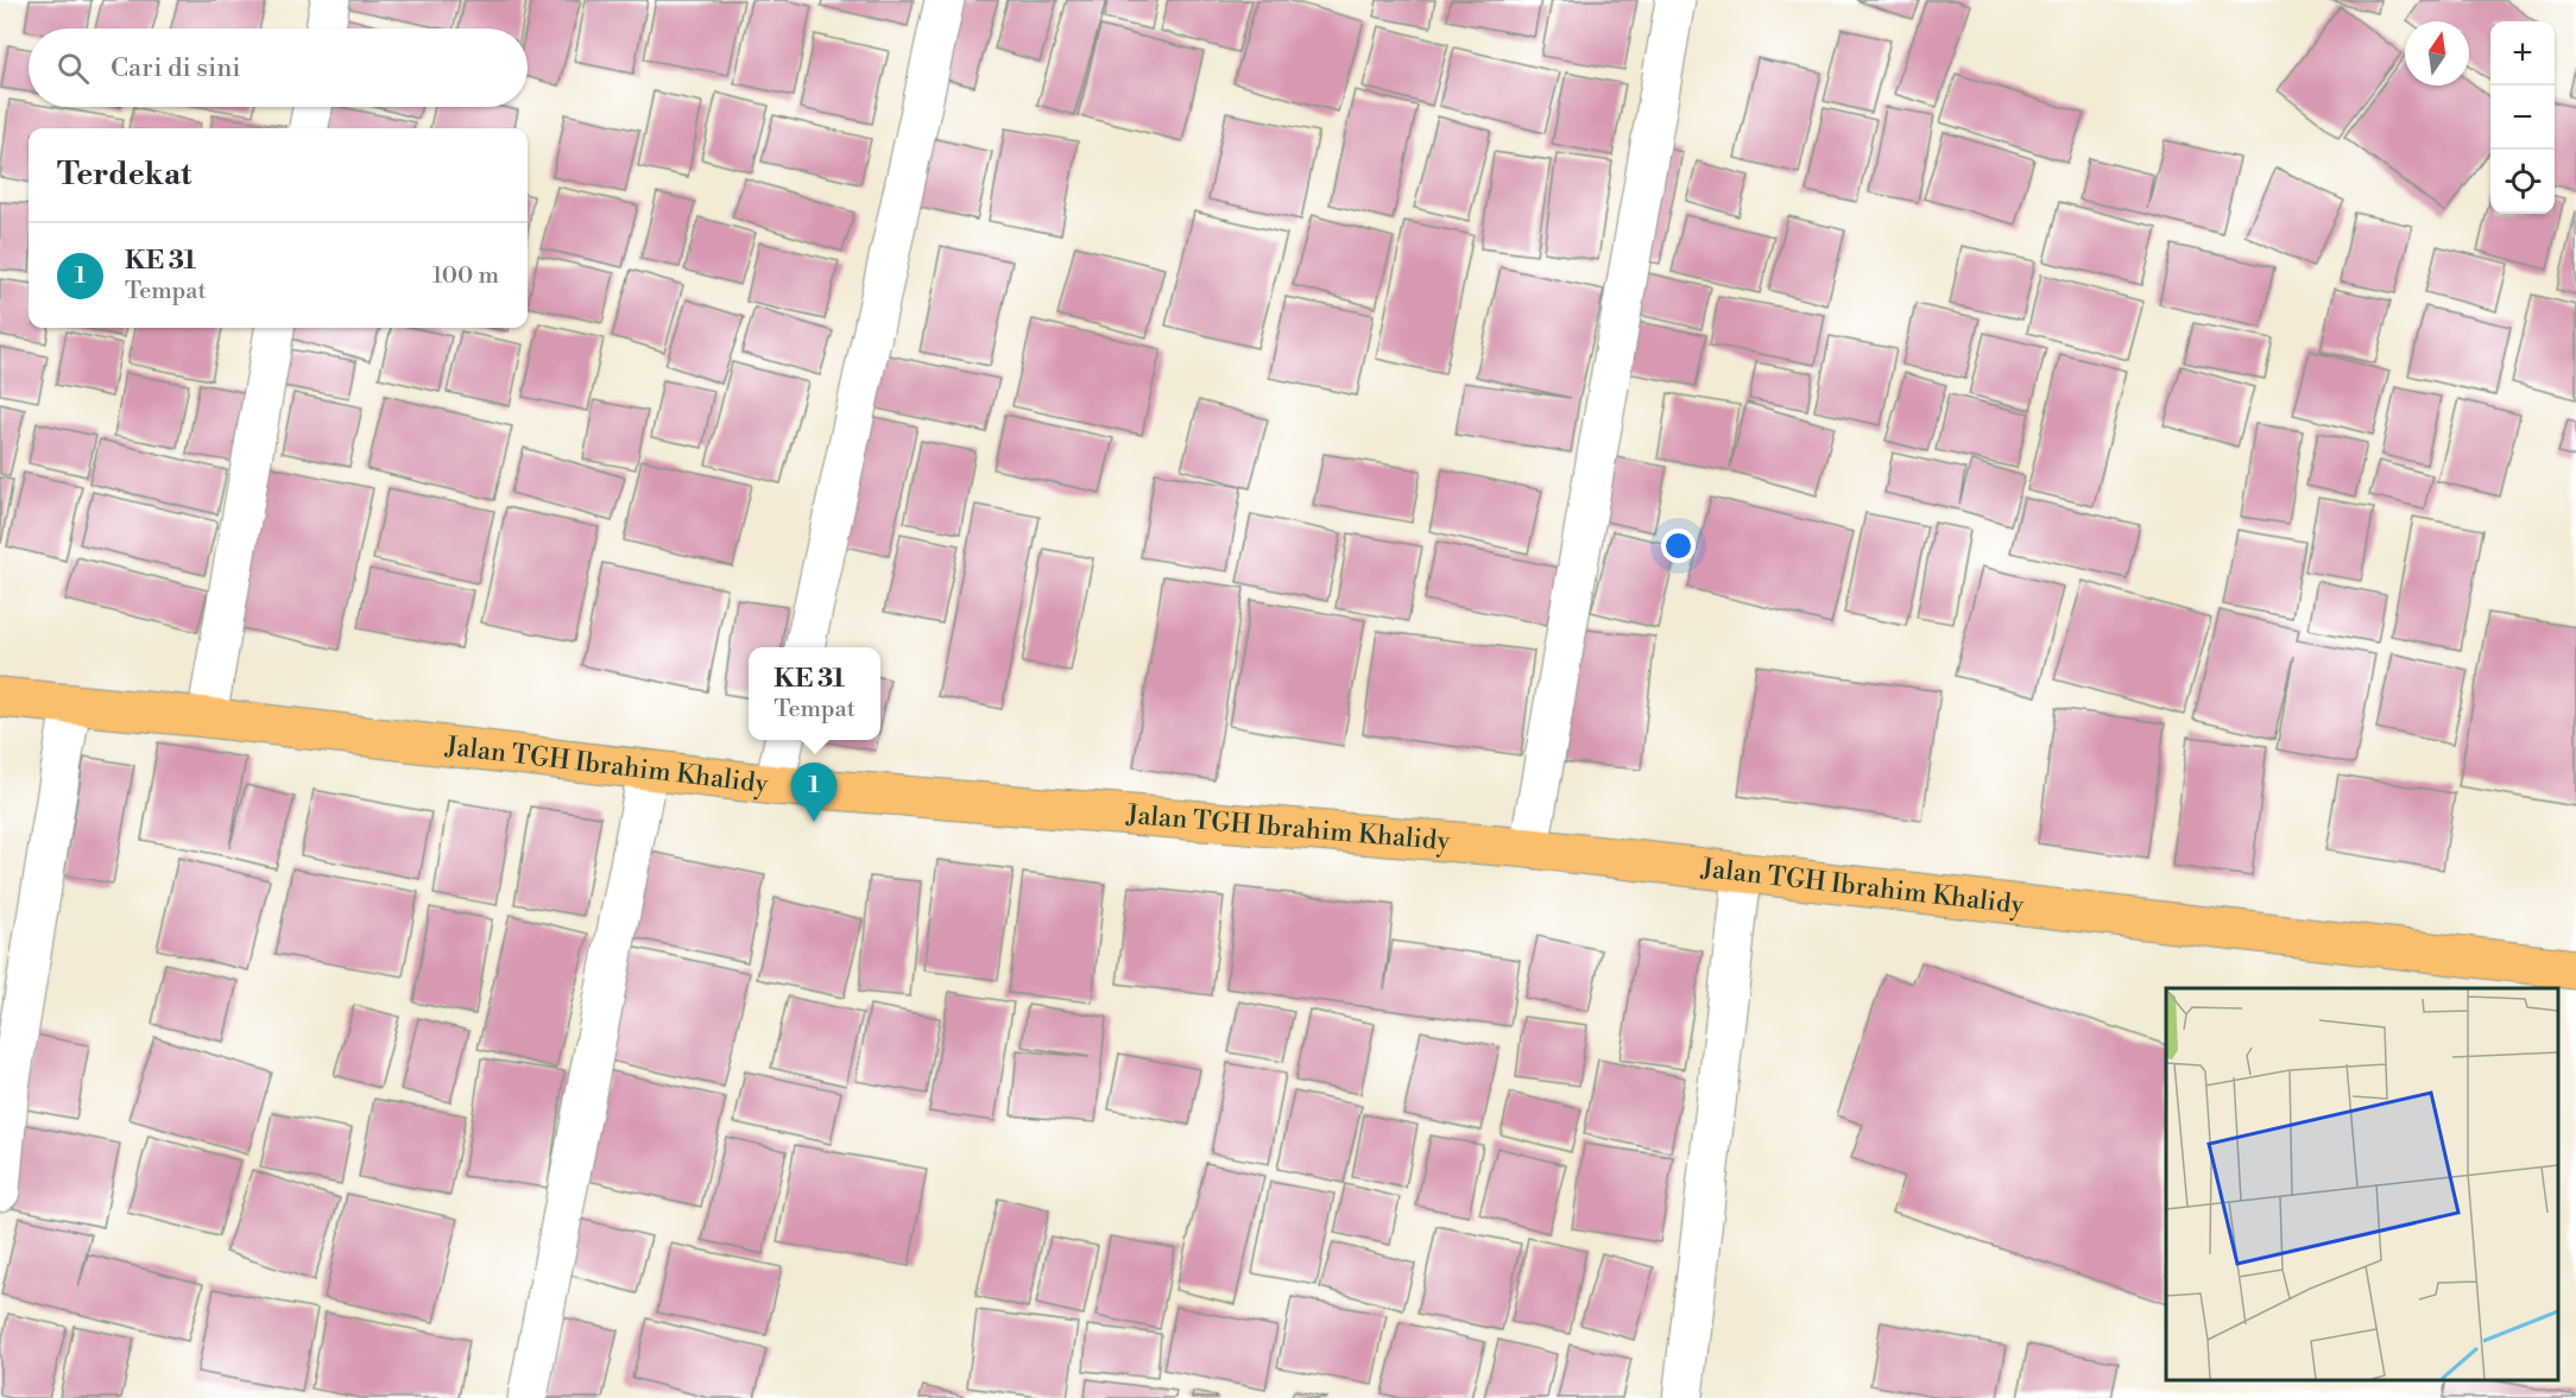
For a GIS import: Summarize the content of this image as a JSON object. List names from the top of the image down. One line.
{"streets":{"main road":["Jalan TGH Ibrahim Khalidy"]},"north":"top","page":{"map_buttons":["+","−"],"search":"Cari di sini","heading":"Terdekat","list":[{"mark":"1","name":"KE 31","note":"Tempat","value":"100 m"}],"popup":["KE 31","Tempat"],"pins":"1"}}
